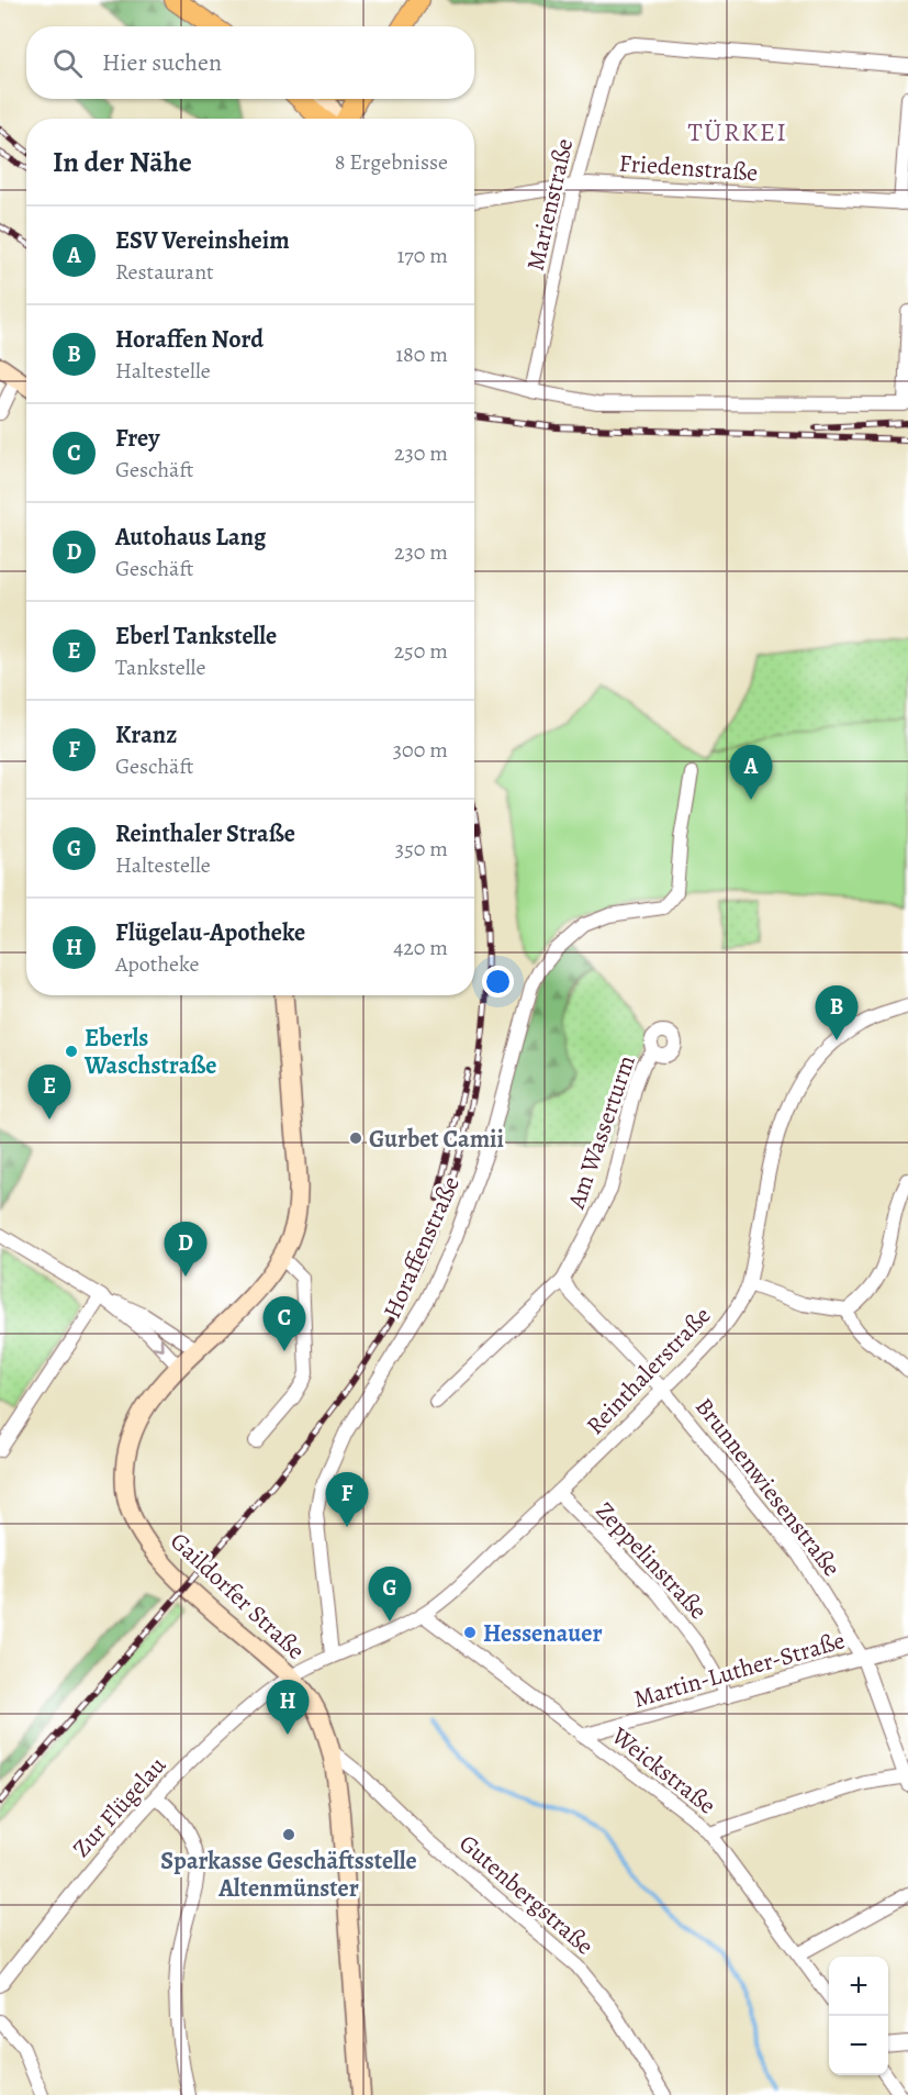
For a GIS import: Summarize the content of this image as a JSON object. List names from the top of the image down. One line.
{"streets":{"main road":["Gaildorfer Straße"],"street":["Friedenstraße","Marienstraße","Am Wasserturm","Horaffenstraße","Reinthalerstraße","Brunnenwiesenstraße","Zeppelinstraße","Martin-Luther-Straße","Weickstraße","Zur Flügelau","Gutenbergstraße"]},"crossings":[["Friedenstraße","Marienstraße"],["Am Wasserturm","Brunnenwiesenstraße"],["Horaffenstraße","Reinthalerstraße"],["Reinthalerstraße","Brunnenwiesenstraße"],["Reinthalerstraße","Zeppelinstraße"],["Reinthalerstraße","Gaildorfer Straße"],["Reinthalerstraße","Weickstraße"],["Reinthalerstraße","Zur Flügelau"],["Brunnenwiesenstraße","Martin-Luther-Straße"],["Zeppelinstraße","Martin-Luther-Straße"],["Gaildorfer Straße","Zur Flügelau"],["Gaildorfer Straße","Gutenbergstraße"],["Martin-Luther-Straße","Weickstraße"]],"districts":["TÜRKEI"],"places":["Eberls Waschstraße","Gurbet Camii","Hessenauer","Sparkasse Geschäftsstelle Altenmünster"],"page":{"search":"Hier suchen","heading":["In der Nähe","8 Ergebnisse"],"list":[{"mark":"A","name":"ESV Vereinsheim","note":"Restaurant","value":"170 m"},{"mark":"B","name":"Horaffen Nord","note":"Haltestelle","value":"180 m"},{"mark":"C","name":"Frey","note":"Geschäft","value":"230 m"},{"mark":"D","name":"Autohaus Lang","note":"Geschäft","value":"230 m"},{"mark":"E","name":"Eberl Tankstelle","note":"Tankstelle","value":"250 m"},{"mark":"F","name":"Kranz","note":"Geschäft","value":"300 m"},{"mark":"G","name":"Reinthaler Straße","note":"Haltestelle","value":"350 m"},{"mark":"H","name":"Flügelau-Apotheke","note":"Apotheke","value":"420 m"}],"pins":["A","B","E","D","C","F","G","H"],"map_buttons":["+","−"]}}
